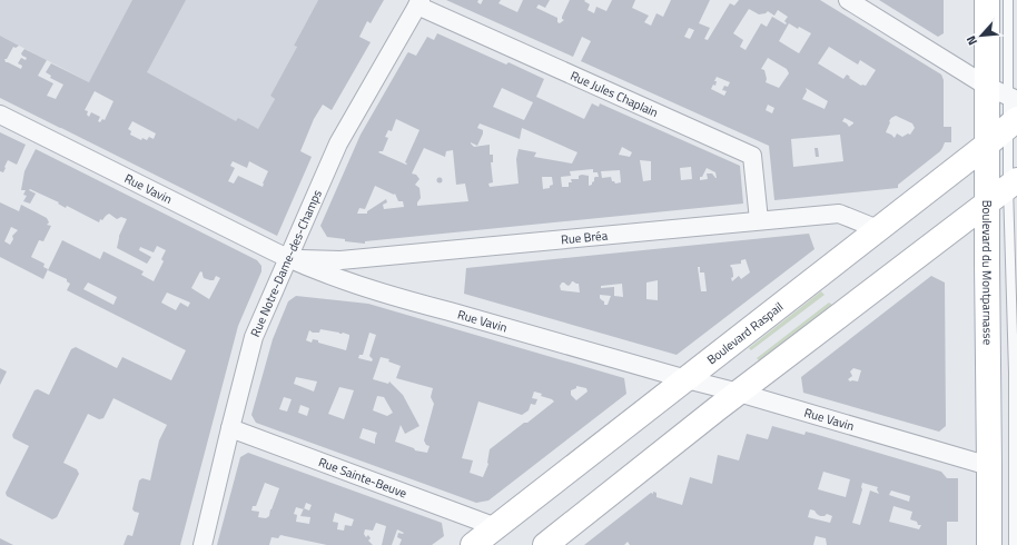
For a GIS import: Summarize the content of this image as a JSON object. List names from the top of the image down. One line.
{"streets":{"main road":["Boulevard du Montparnasse","Boulevard Raspail"],"street":["Rue Jules Chaplain","Rue Vavin","Rue Bréa","Rue Notre-Dame-des-Champs","Rue Sainte-Beuve"]},"crossings":[["Rue Jules Chaplain","Rue Bréa"],["Rue Jules Chaplain","Rue Notre-Dame-des-Champs"],["Rue Vavin","Rue Bréa"],["Rue Vavin","Rue Notre-Dame-des-Champs"],["Rue Vavin","Boulevard du Montparnasse"],["Rue Vavin","Boulevard Raspail"],["Rue Bréa","Rue Notre-Dame-des-Champs"],["Rue Bréa","Boulevard Raspail"],["Rue Notre-Dame-des-Champs","Rue Sainte-Beuve"],["Boulevard du Montparnasse","Boulevard Raspail"],["Boulevard Raspail","Rue Sainte-Beuve"]],"north":"bottom left"}
